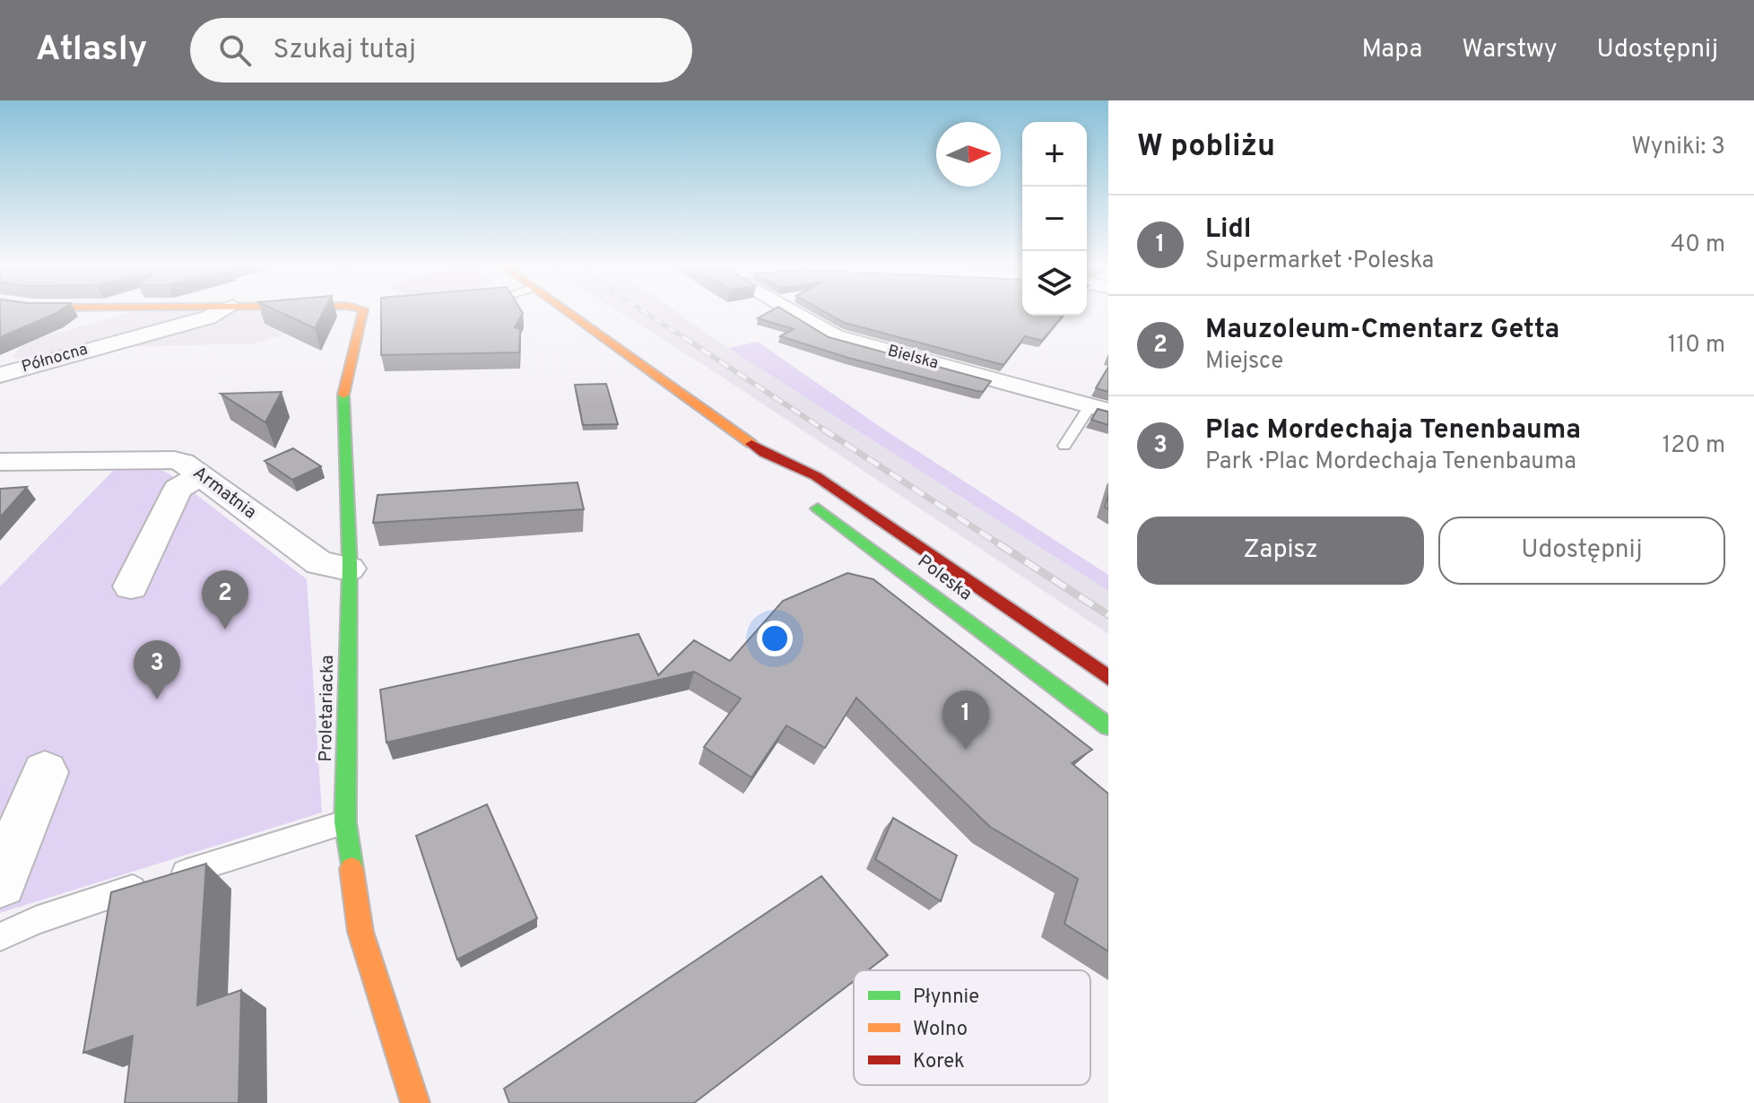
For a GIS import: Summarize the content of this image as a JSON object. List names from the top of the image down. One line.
{"streets":{"street":["Bielska","Północna","Armatnia","Poleska","Proletariacka"]},"crossings":[["Armatnia","Proletariacka"]],"legend":["Płynnie","Wolno","Korek"],"north":"right","page":{"header":"Atlasly","search":"Szukaj tutaj","nav":["Mapa","Warstwy","Udostępnij"],"heading":["W pobliżu","Wyniki: 3"],"map_buttons":["+","−"],"list":[{"mark":"1","name":"Lidl","note":"Supermarket · Poleska","value":"40 m"},{"mark":"2","name":"Mauzoleum-Cmentarz Getta","note":"Miejsce","value":"110 m"},{"mark":"3","name":"Plac Mordechaja Tenenbauma","note":"Park · Plac Mordechaja Tenenbauma","value":"120 m"}],"buttons":["Zapisz","Udostępnij"],"pins":["2","3","1"]}}
